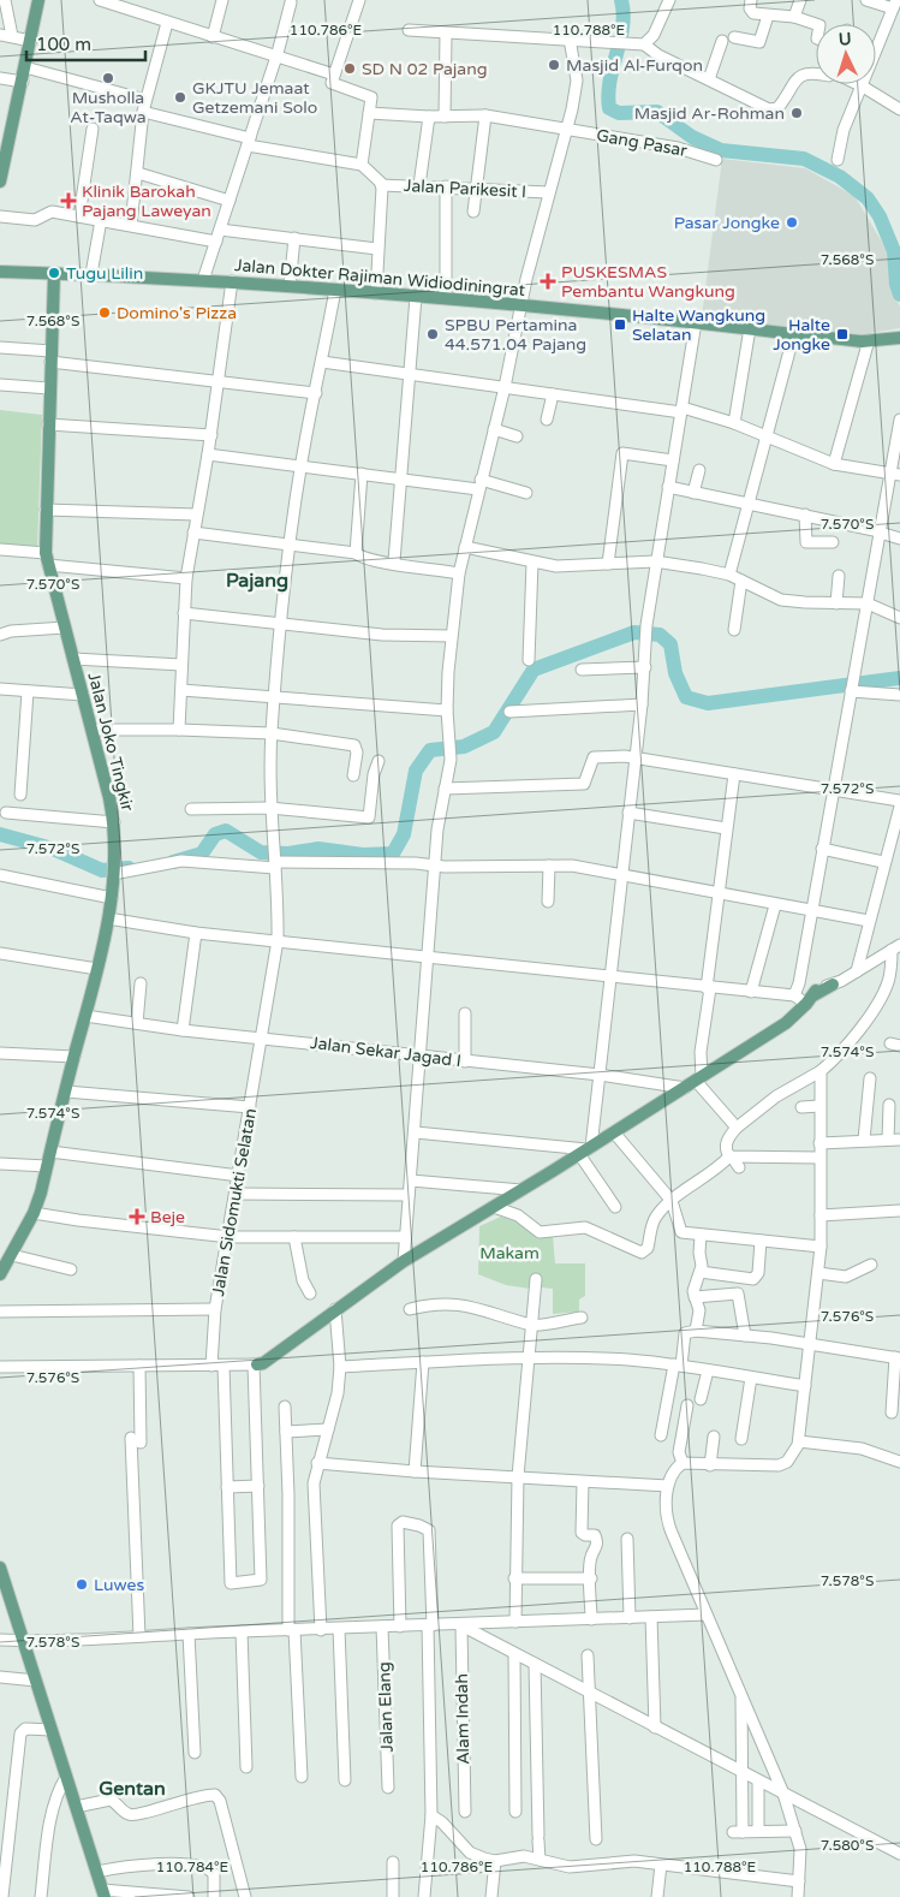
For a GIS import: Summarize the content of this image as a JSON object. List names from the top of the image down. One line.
{"streets":{"main road":["Jalan Dokter Rajiman Widiodiningrat","Jalan Joko Tingkir"],"street":["Gang Pasar","Jalan Parikesit I","Jalan Sekar Jagad I","Jalan Sidomukti Selatan","Jalan Elang","Alam Indah"]},"crossings":[["Jalan Dokter Rajiman Widiodiningrat","Jalan Joko Tingkir"],["Jalan Dokter Rajiman Widiodiningrat","Jalan Sidomukti Selatan"],["Jalan Joko Tingkir","Jalan Sekar Jagad I"],["Jalan Sekar Jagad I","Jalan Sidomukti Selatan"]],"districts":["Pajang","Gentan"],"parks":["Makam"],"places":{"other":["Masjid Al-Furqon","SD N 02 Pajang","Musholla At-Taqwa","GKJTU Jemaat Getzemani Solo","Masjid Ar-Rohman","Pasar Jongke","Tugu Lilin","Domino's Pizza","SPBU Pertamina 44.571.04 Pajang","Luwes"],"health":["Klinik Barokah Pajang Laweyan","PUSKESMAS Pembantu Wangkung","Beje"],"transit":["Halte Wangkung Selatan","Halte Jongke"]},"scale_bar":"100 m","north":"top","coordinates":["110.786°E","110.788°E","7.568°S","7.570°S","7.572°S","7.574°S","7.576°S","7.578°S","7.580°S","110.784°E"]}
